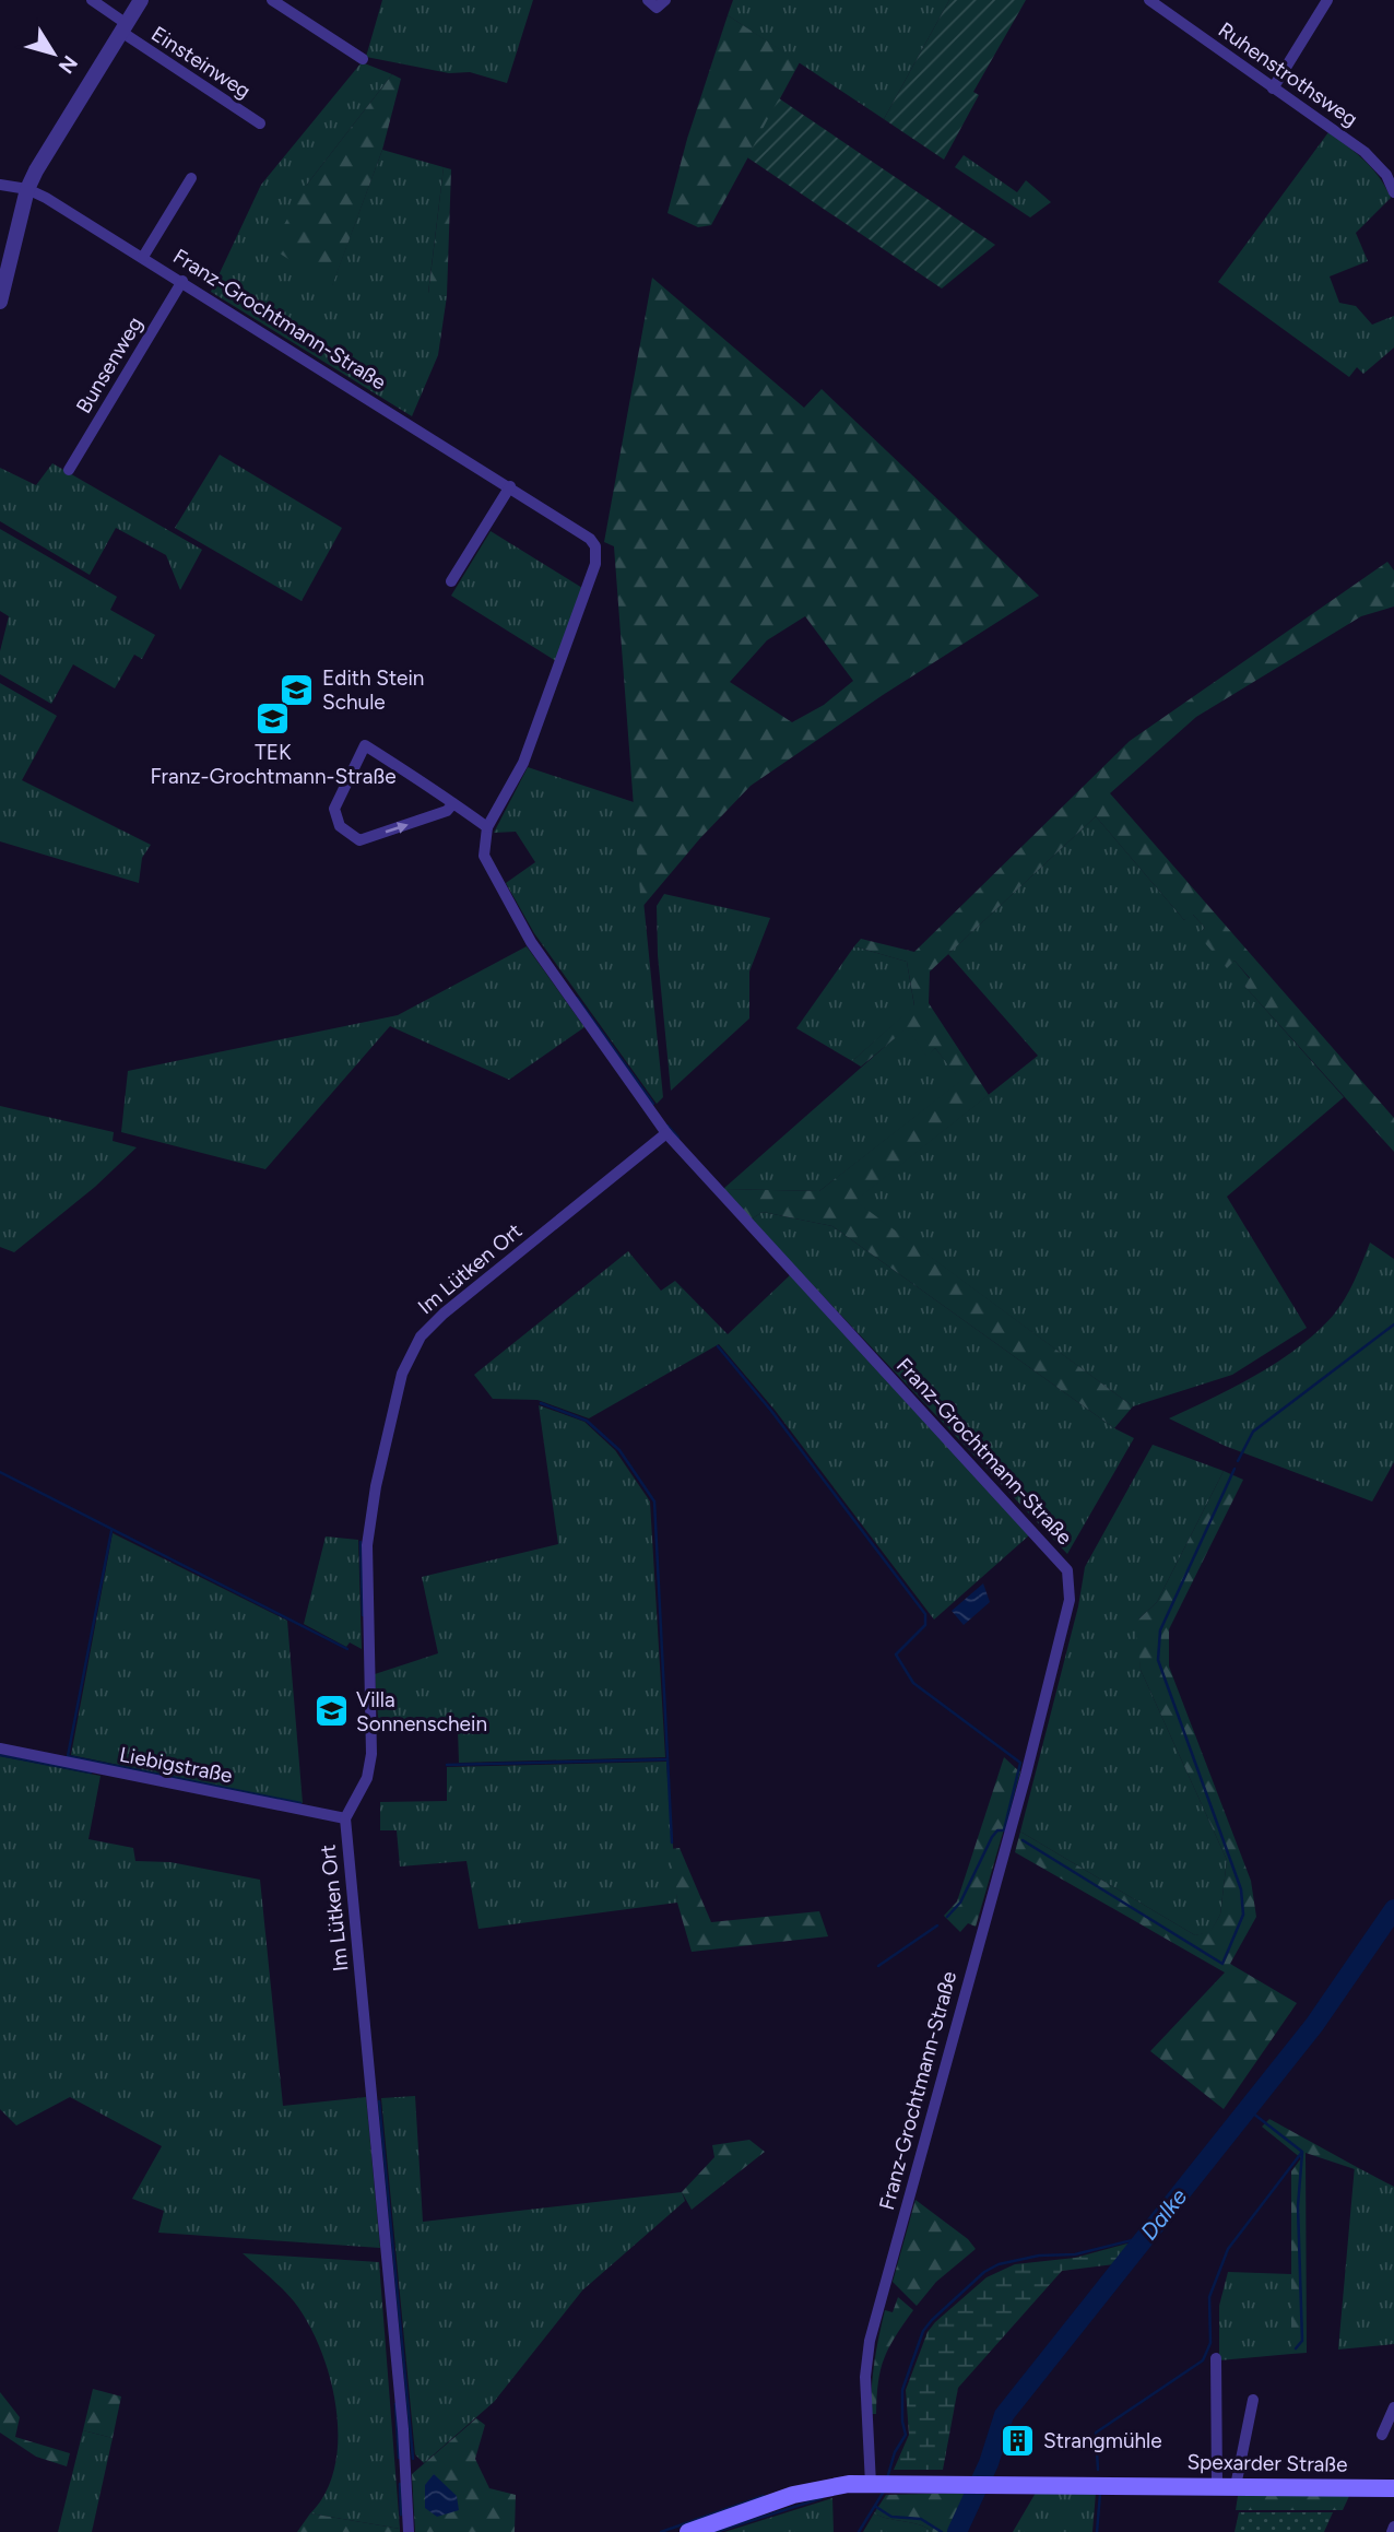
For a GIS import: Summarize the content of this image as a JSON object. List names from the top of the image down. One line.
{"streets":{"main road":["Spexarder Straße"],"street":["Einsteinweg","Ruhenstrothsweg","Franz-Grochtmann-Straße","Bunsenweg","Im Lütken Ort","Liebigstraße"]},"crossings":[["Franz-Grochtmann-Straße","Bunsenweg"],["Franz-Grochtmann-Straße","Im Lütken Ort"],["Franz-Grochtmann-Straße","Spexarder Straße"],["Im Lütken Ort","Liebigstraße"]],"water":["Dalke"],"places":{"school or university":["Edith Stein Schule","TEK Franz-Grochtmann-Straße","Villa Sonnenschein"],"building":["Strangmühle"]},"north":"bottom right"}
